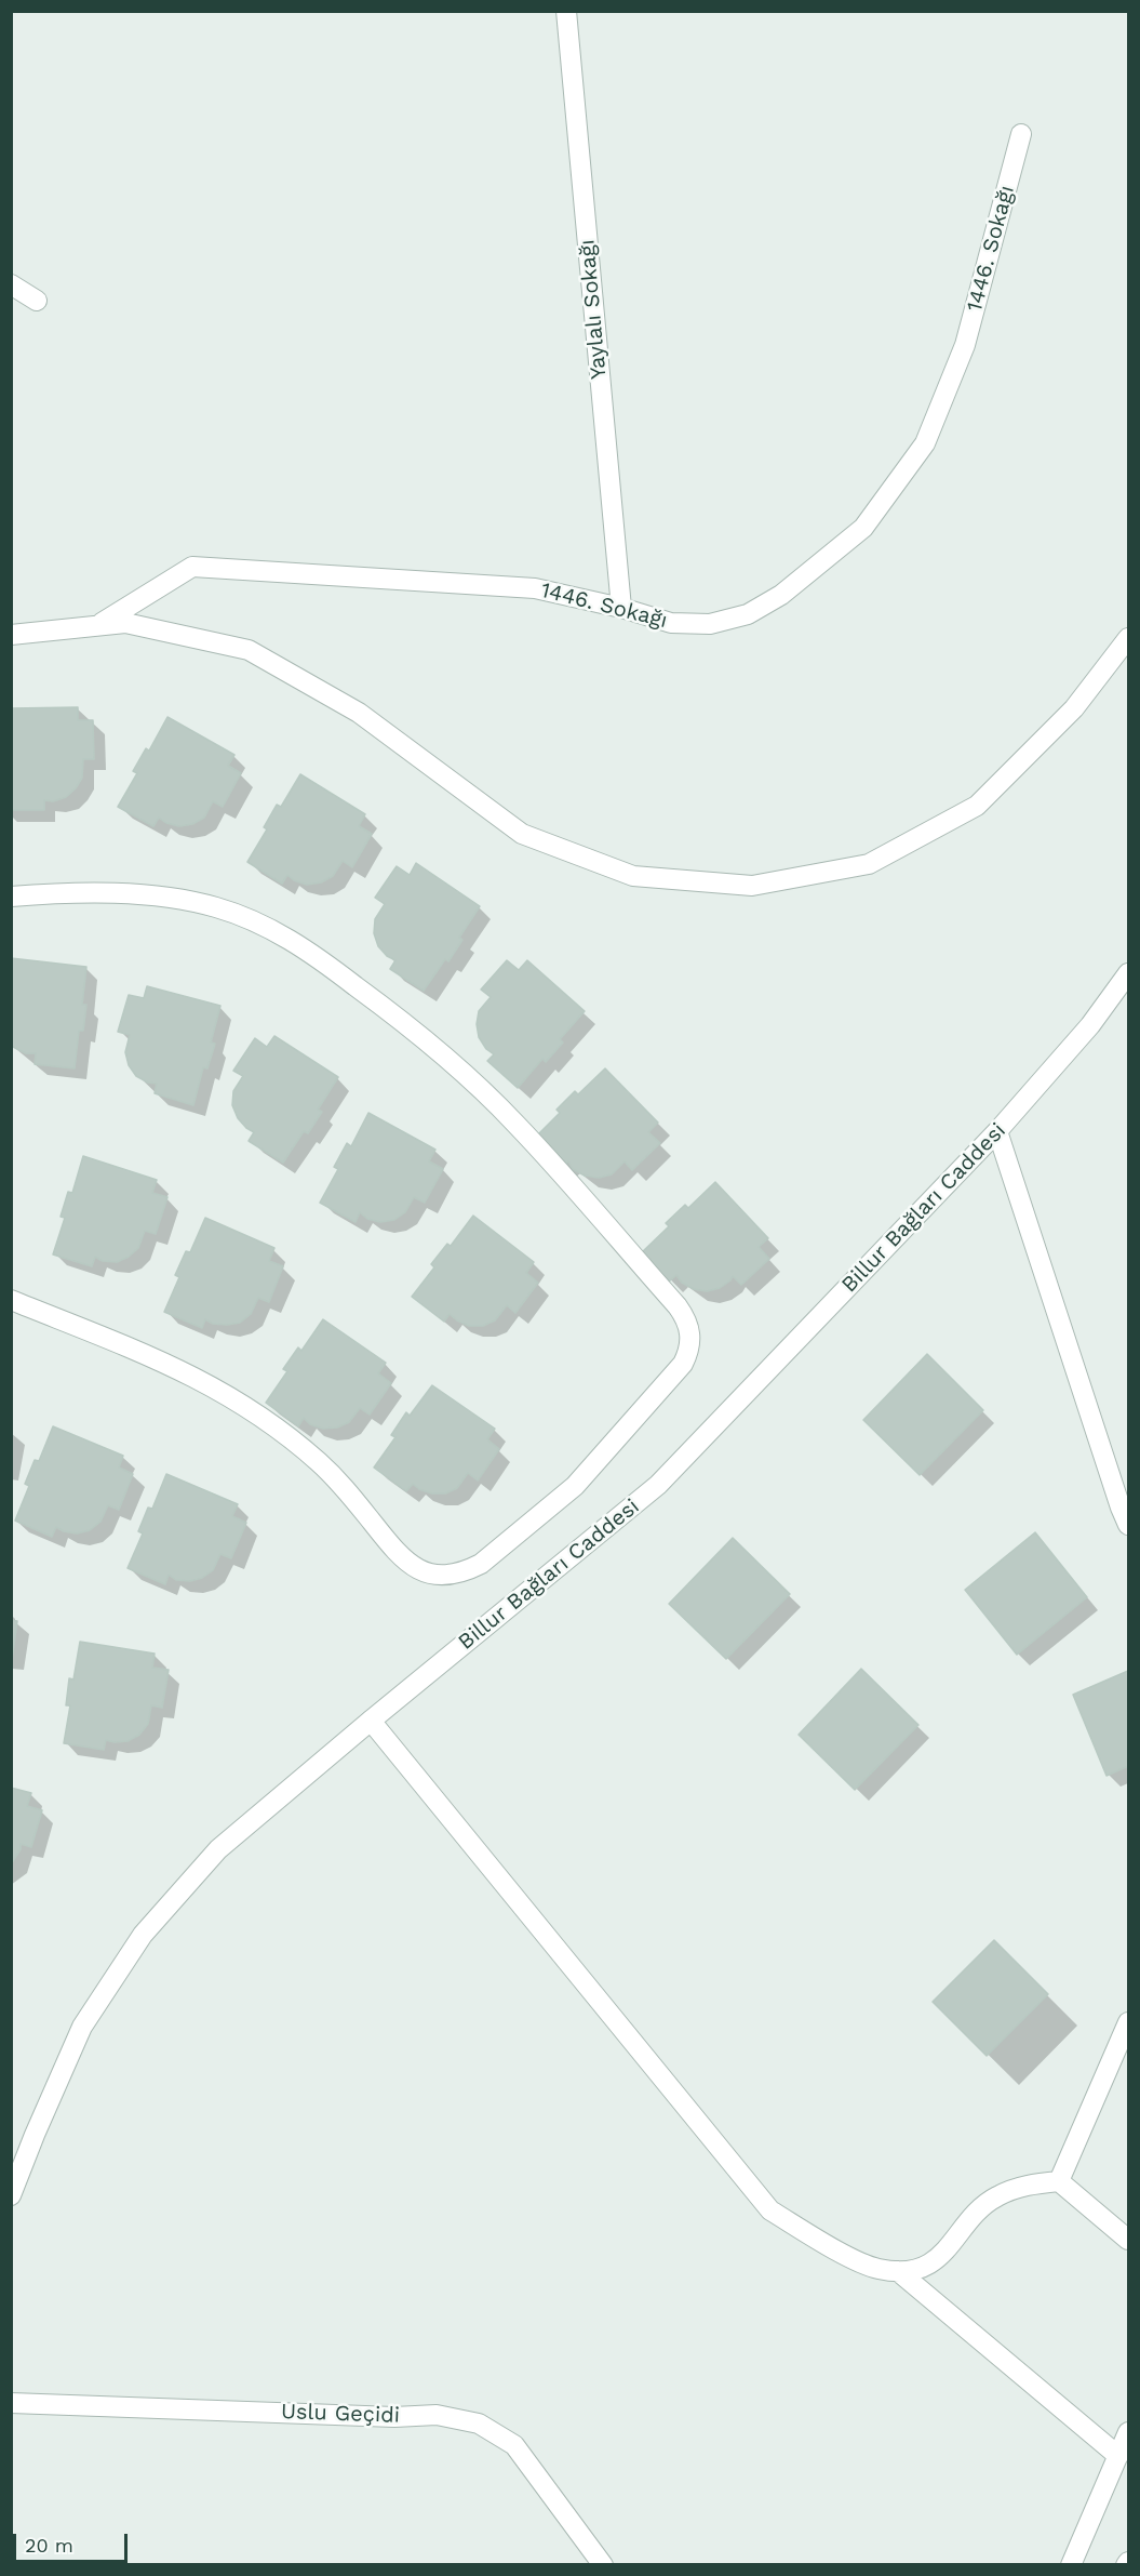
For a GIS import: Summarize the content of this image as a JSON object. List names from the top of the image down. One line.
{"streets":{"street":["1446. Sokağı","Yaylalı Sokağı","Billur Bağları Caddesi","Uslu Geçidi"]},"crossings":[["1446. Sokağı","Yaylalı Sokağı"]],"scale_bar":"20 m"}
